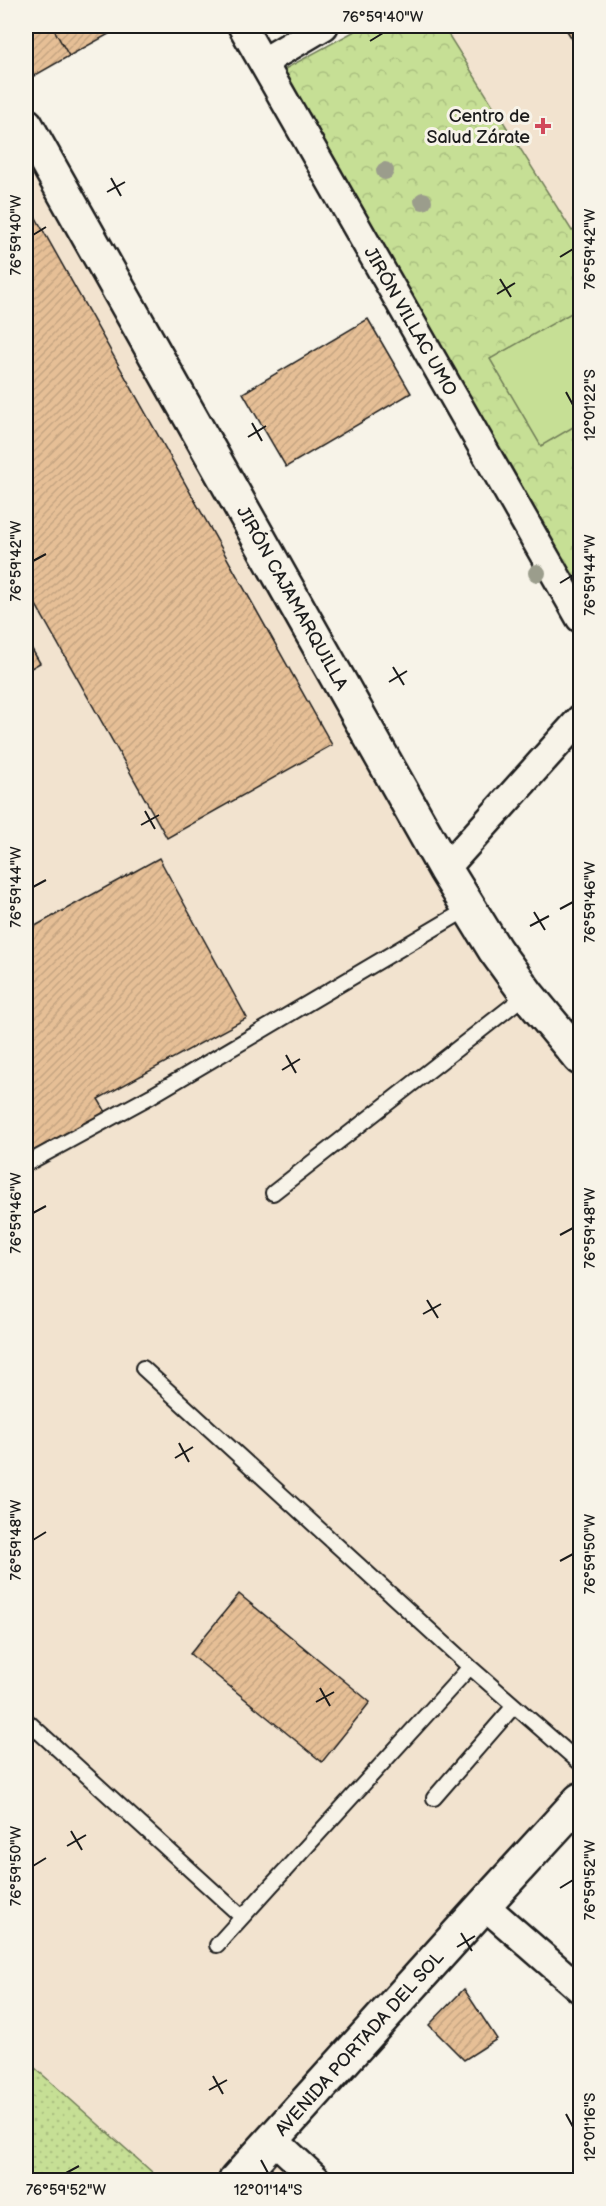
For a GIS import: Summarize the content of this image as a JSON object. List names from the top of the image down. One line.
{"streets":{"street":["JIRÓN VILLAC UMO","JIRÓN CAJAMARQUILLA","AVENIDA PORTADA DEL SOL"]},"places":{"health":["Centro de Salud Zárate"]},"coordinates":["76°59'40\"W","76°59'42\"W","12°01'22\"S","76°59'44\"W","76°59'46\"W","76°59'48\"W","76°59'50\"W","76°59'52\"W","12°01'16\"S","12°01'14\"S"]}
